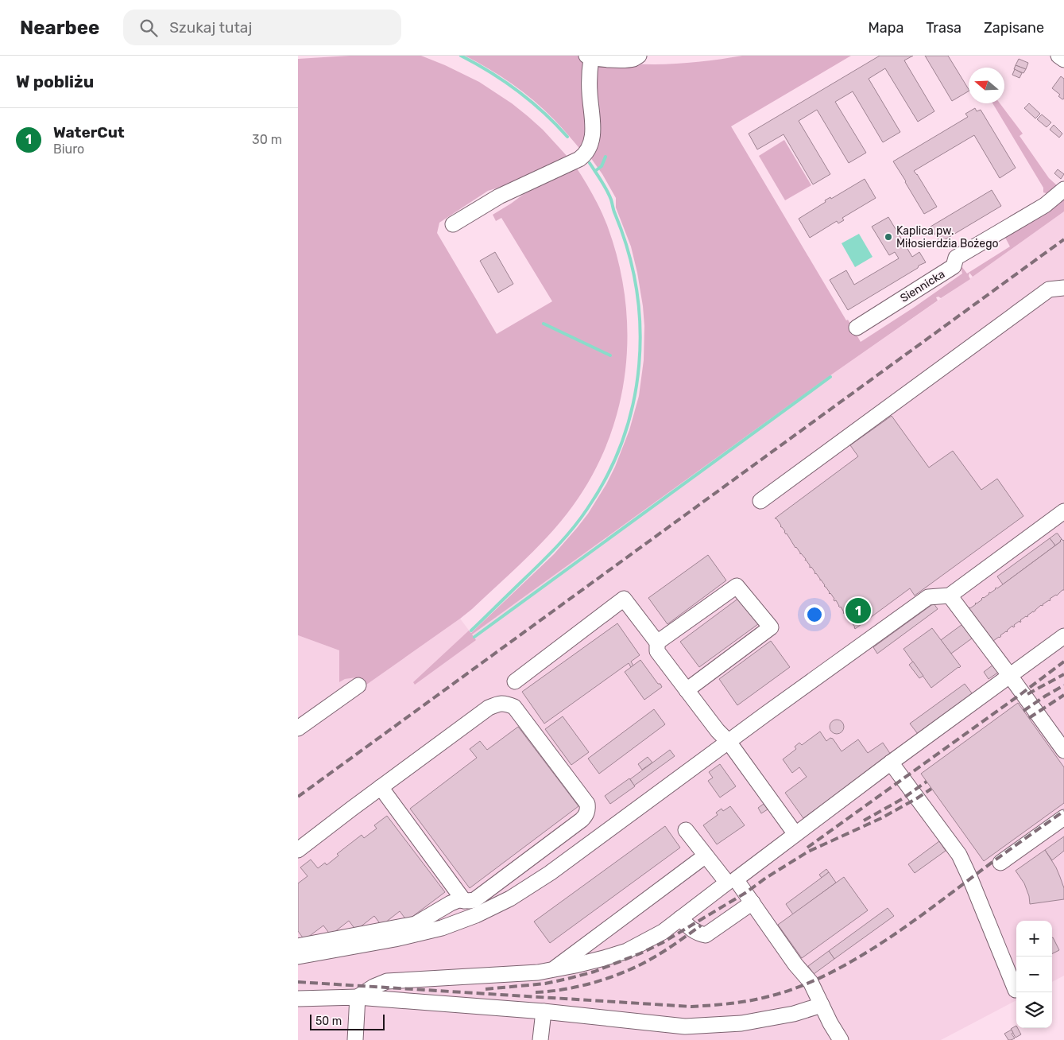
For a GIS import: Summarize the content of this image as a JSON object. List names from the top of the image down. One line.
{"streets":{"street":["Siennicka"]},"places":["Kaplica pw. Miłosierdzia Bożego"],"scale_bar":"50 m","north":"left","page":{"header":"Nearbee","search":"Szukaj tutaj","nav":["Mapa","Trasa","Zapisane"],"heading":"W pobliżu","list":[{"mark":"1","name":"WaterCut","note":"Biuro","value":"30 m"}],"pins":"1","map_buttons":["+","−"],"scale":"50 m"}}
